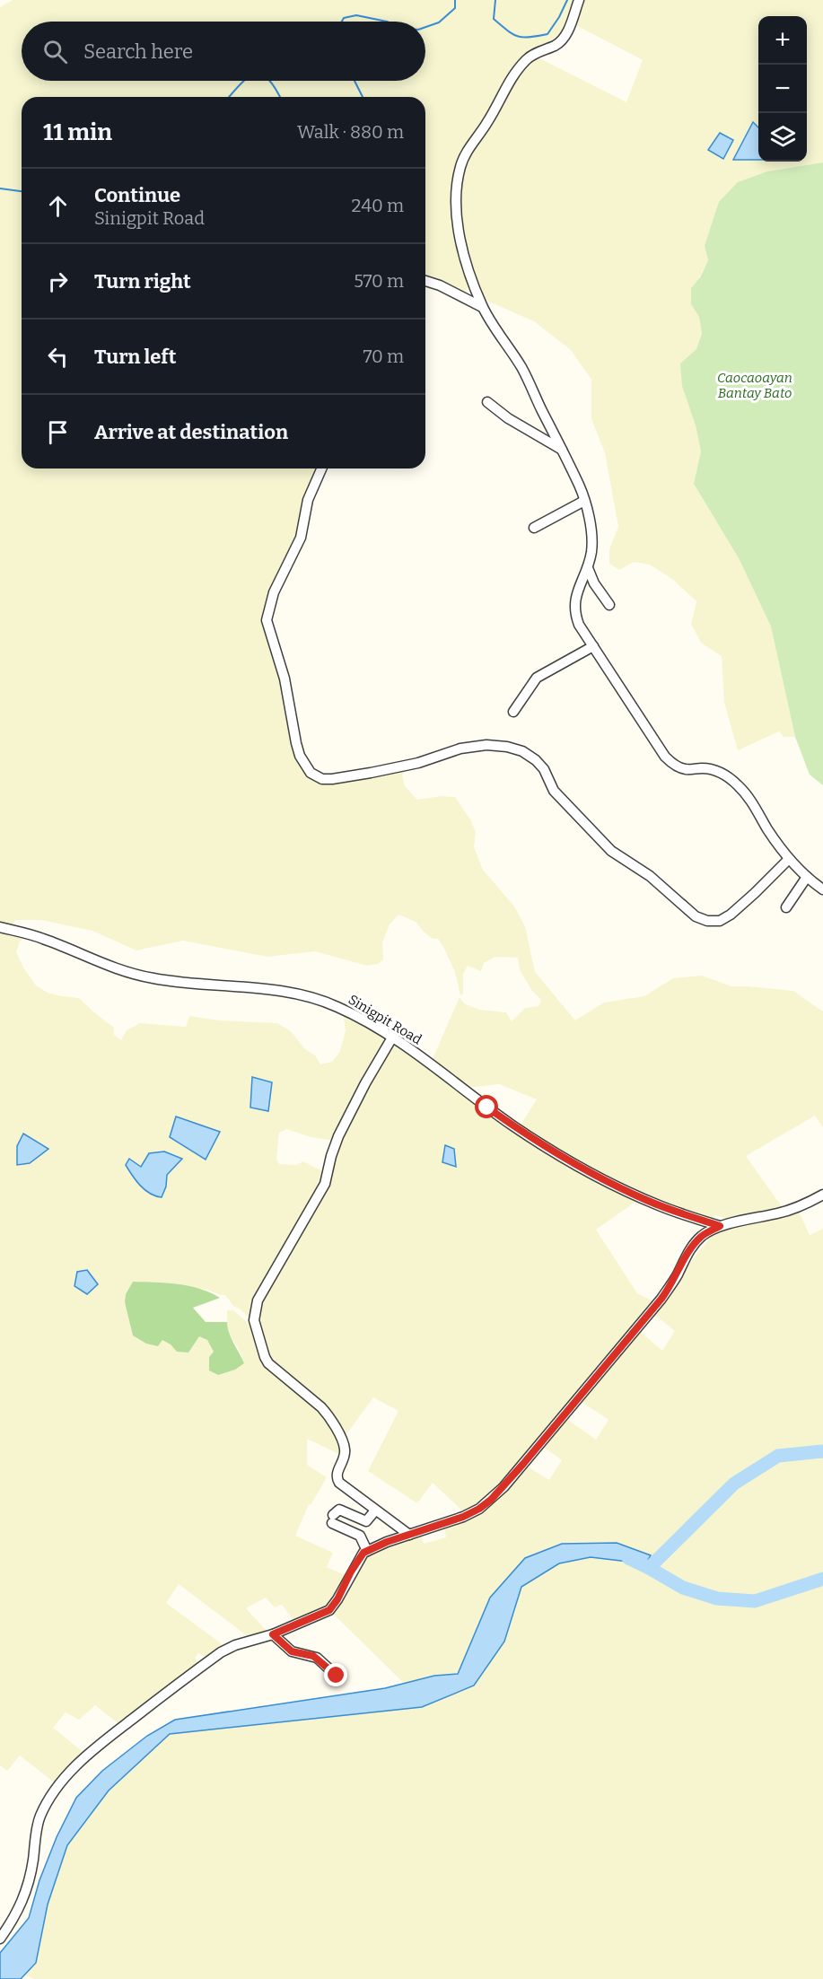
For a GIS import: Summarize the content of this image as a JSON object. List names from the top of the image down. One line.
{"streets":{"street":["Sinigpit Road"]},"parks":["Caocaoayan Bantay Bato"],"page":{"map_buttons":["+","−"],"search":"Search here","heading":["11 min","Walk · 880 m"],"list":[["Continue","Sinigpit Road","240 m"],["Turn right","570 m"],["Turn left","70 m"],"Arrive at destination"]}}
